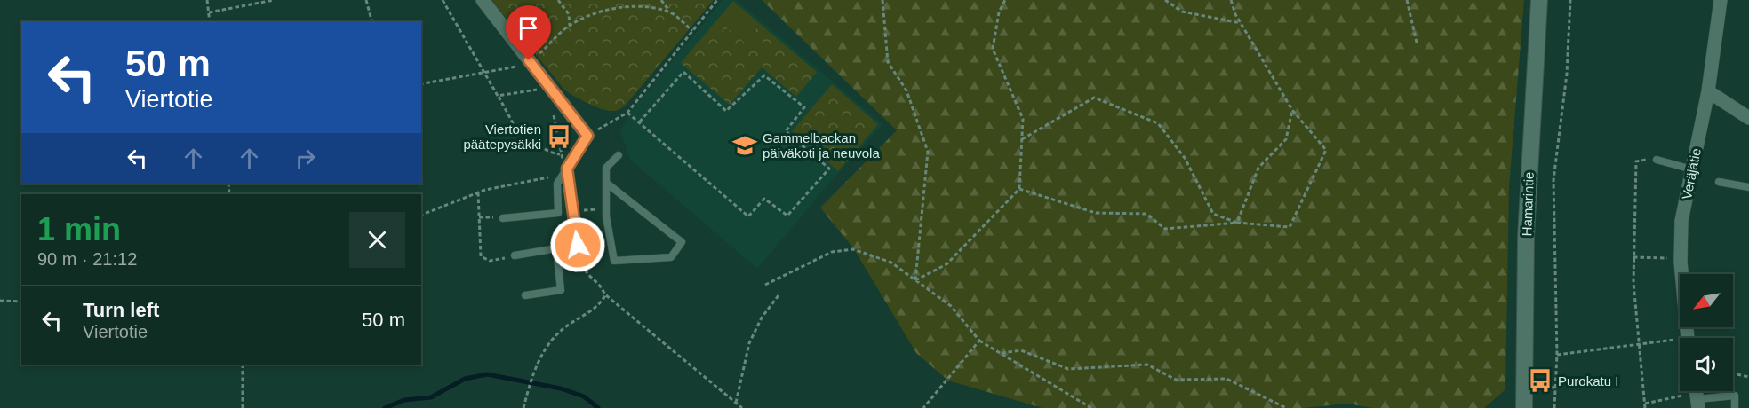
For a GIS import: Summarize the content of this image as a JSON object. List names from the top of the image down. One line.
{"streets":{"street":["Veräjätie","Hamarintie"]},"places":{"bus stop":["Viertotien päätepysäkki","Purokatu I"],"school or university":["Gammelbackan päiväkoti ja neuvola"]},"north":"bottom left","page":{"turn":["50 m","Viertotie"],"heading":["1 min","90 m · 21:12"],"list":[{"name":"Turn left","note":"Viertotie","value":"50 m"}]}}
